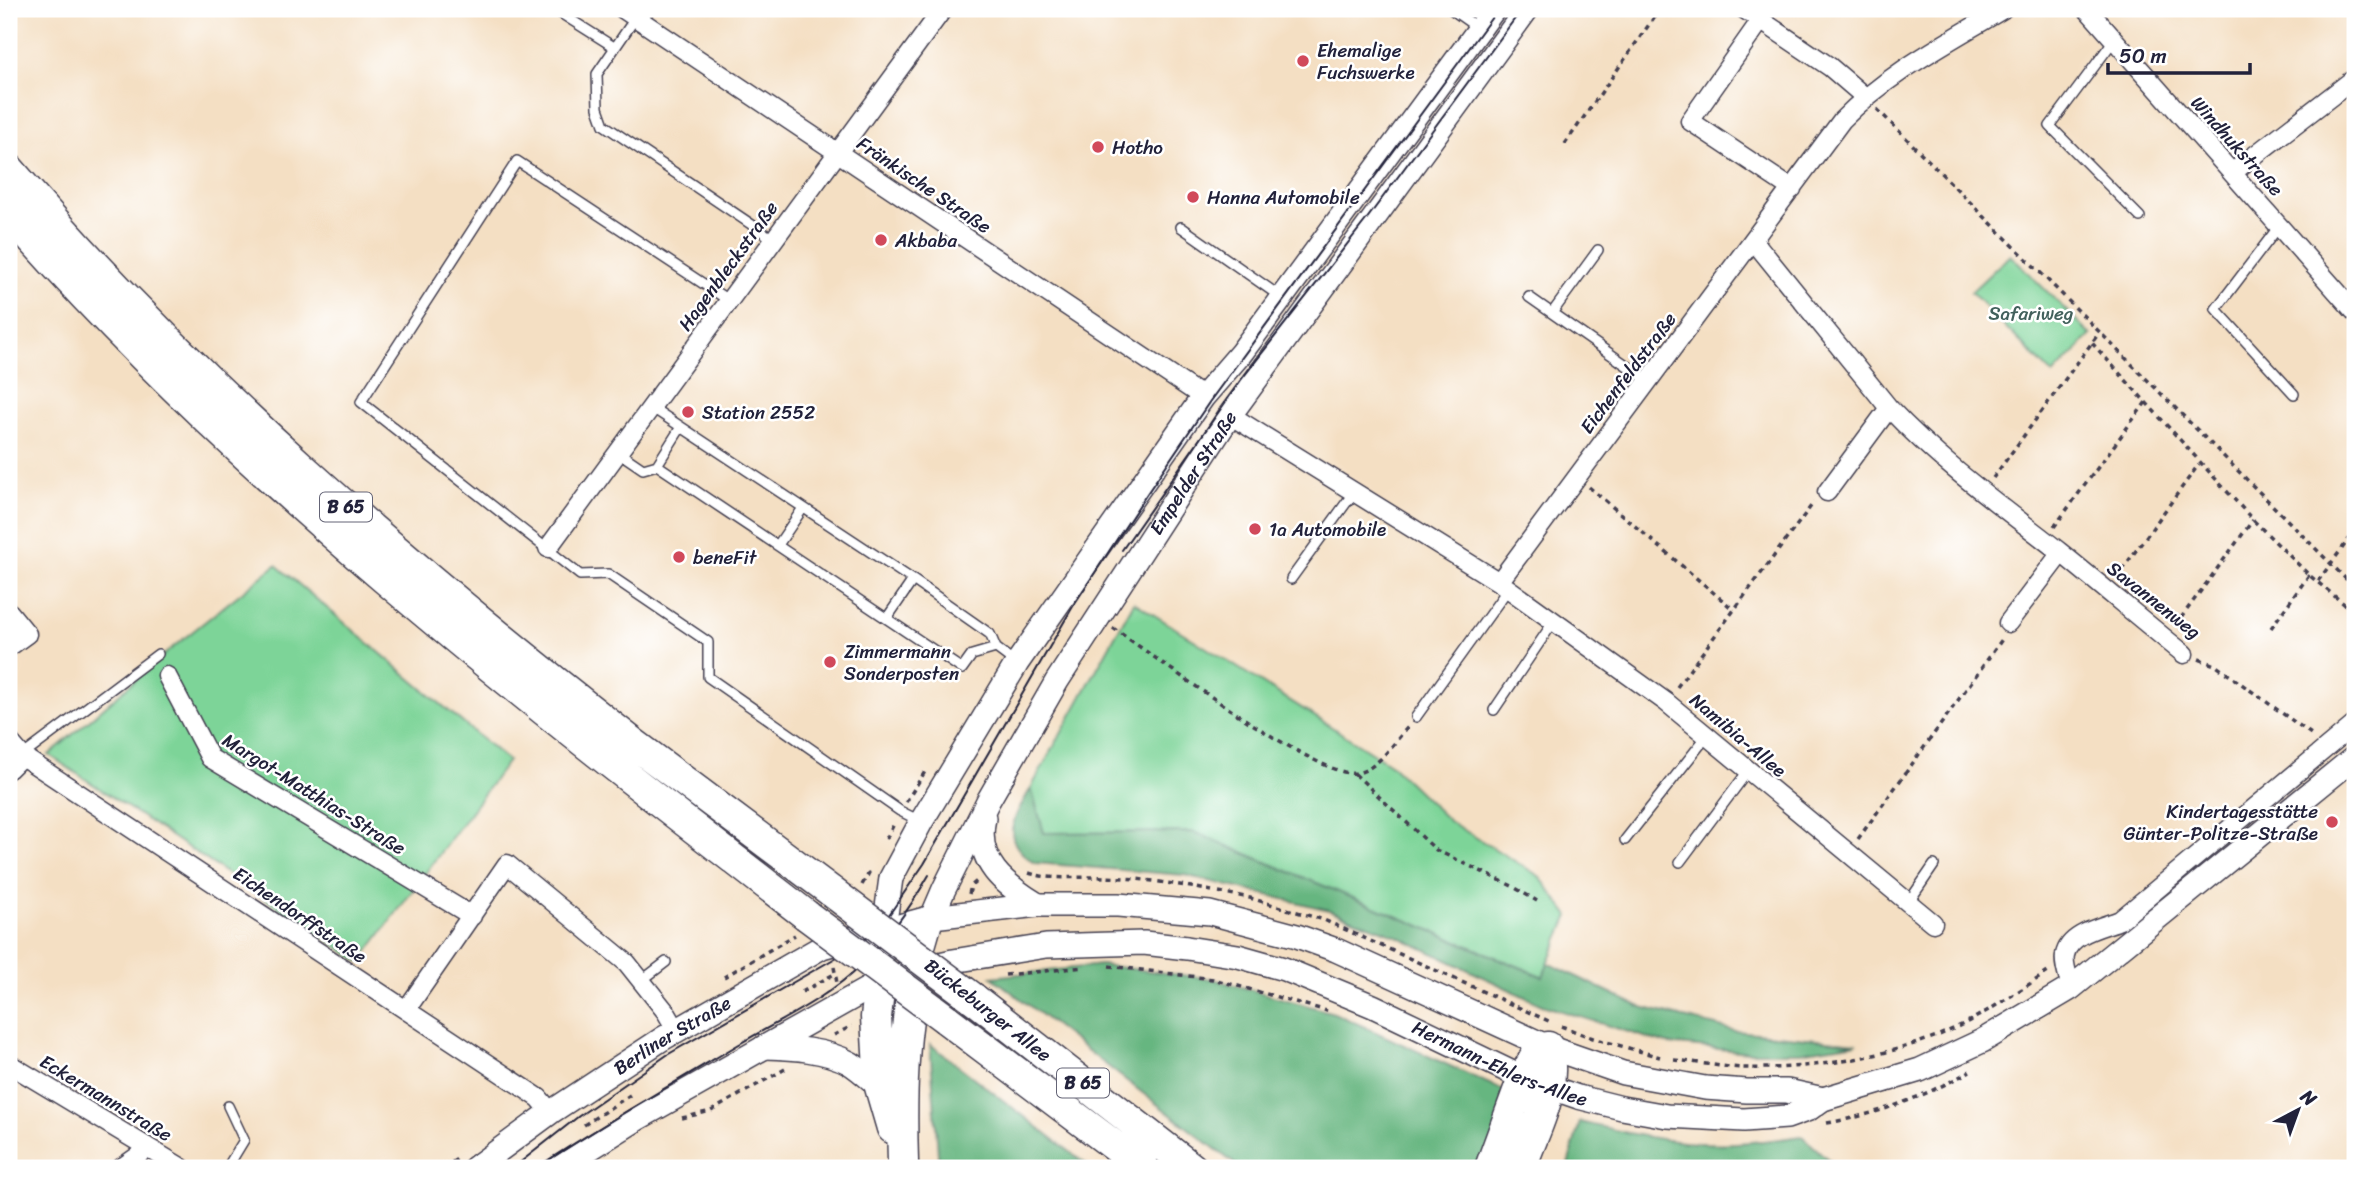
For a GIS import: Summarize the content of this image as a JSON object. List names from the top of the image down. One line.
{"streets":{"highway":["B 65","Bückeburger Allee"],"street":["Windhukstraße","Fränkische Straße","Hagenbleckstraße","Eichenfeldstraße","Empelder Straße","Savannenweg","Namibia-Allee","Margot-Matthias-Straße","Eichendorffstraße","Berliner Straße","Hermann-Ehlers-Allee","Eckermannstraße"]},"crossings":[["Fränkische Straße","Hagenbleckstraße"],["Fränkische Straße","Empelder Straße"],["Eichenfeldstraße","Savannenweg"],["Eichenfeldstraße","Namibia-Allee"],["Empelder Straße","Namibia-Allee"],["Empelder Straße","Berliner Straße"],["Empelder Straße","Hermann-Ehlers-Allee"],["Eichendorffstraße","Berliner Straße"]],"parks":["Safariweg"],"places":["Ehemalige Fuchswerke","Hotho","Hanna Automobile","Akbaba","Station 2552","1a Automobile","beneFit","Zimmermann Sonderposten","Kindertagesstätte Günter-Politze-Straße"],"scale_bar":"50 m","north":"top right"}
